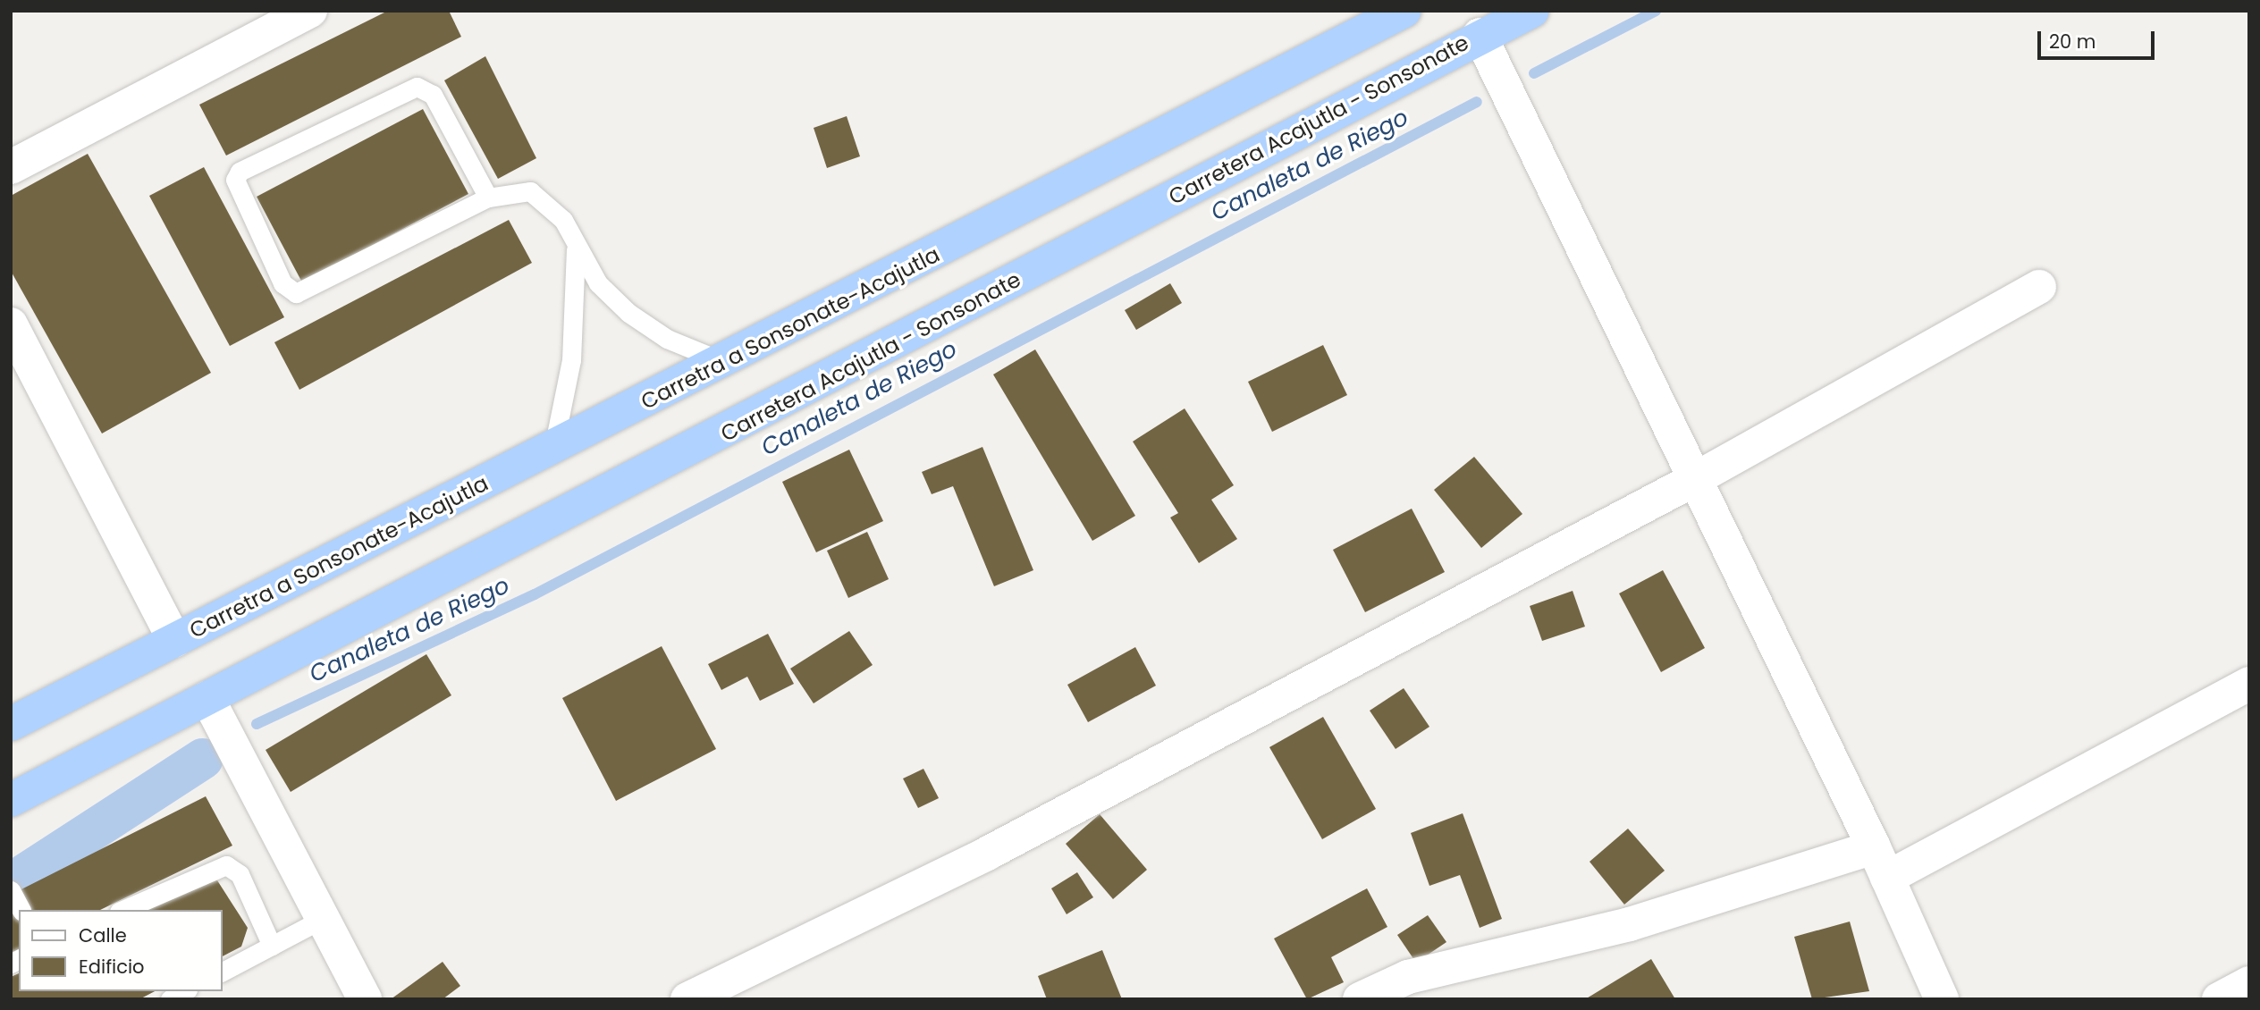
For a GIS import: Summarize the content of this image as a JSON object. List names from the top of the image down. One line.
{"streets":{"highway":["Carretera Acajutla - Sonsonate","Carretra a Sonsonate-Acajutla"]},"water":["Canaleta de Riego"],"legend":["Calle","Edificio"],"scale_bar":"20 m"}
